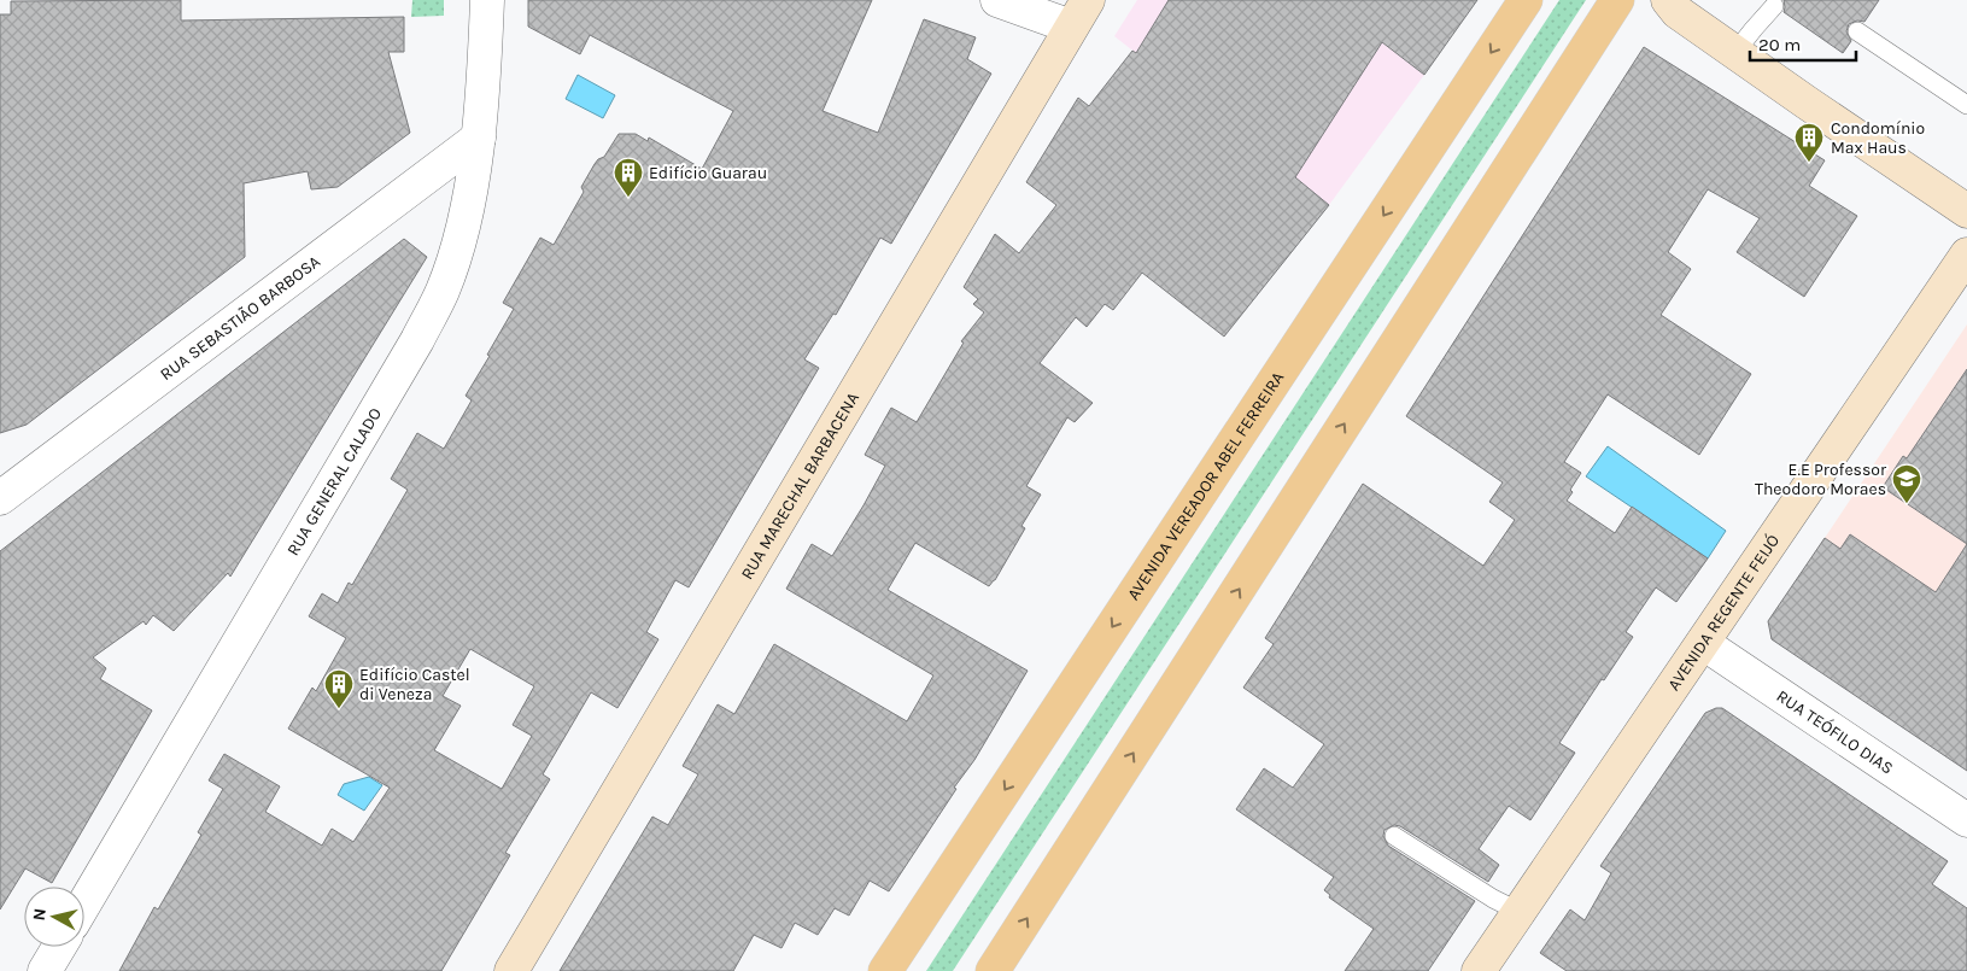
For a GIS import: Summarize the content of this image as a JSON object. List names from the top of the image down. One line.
{"streets":{"main road":["AVENIDA VEREADOR ABEL FERREIRA"],"street":["RUA SEBASTIÃO BARBOSA","RUA GENERAL CALADO","RUA MARECHAL BARBACENA","AVENIDA REGENTE FEIJÓ","RUA TEÓFILO DIAS"]},"crossings":[["RUA SEBASTIÃO BARBOSA","RUA GENERAL CALADO"],["AVENIDA REGENTE FEIJÓ","RUA TEÓFILO DIAS"]],"places":{"building":["Condomínio Max Haus","Edifício Guarau","Edifício Castel di Veneza"],"school or university":["E.E Professor Theodoro Moraes"]},"scale_bar":"20 m","north":"left"}
